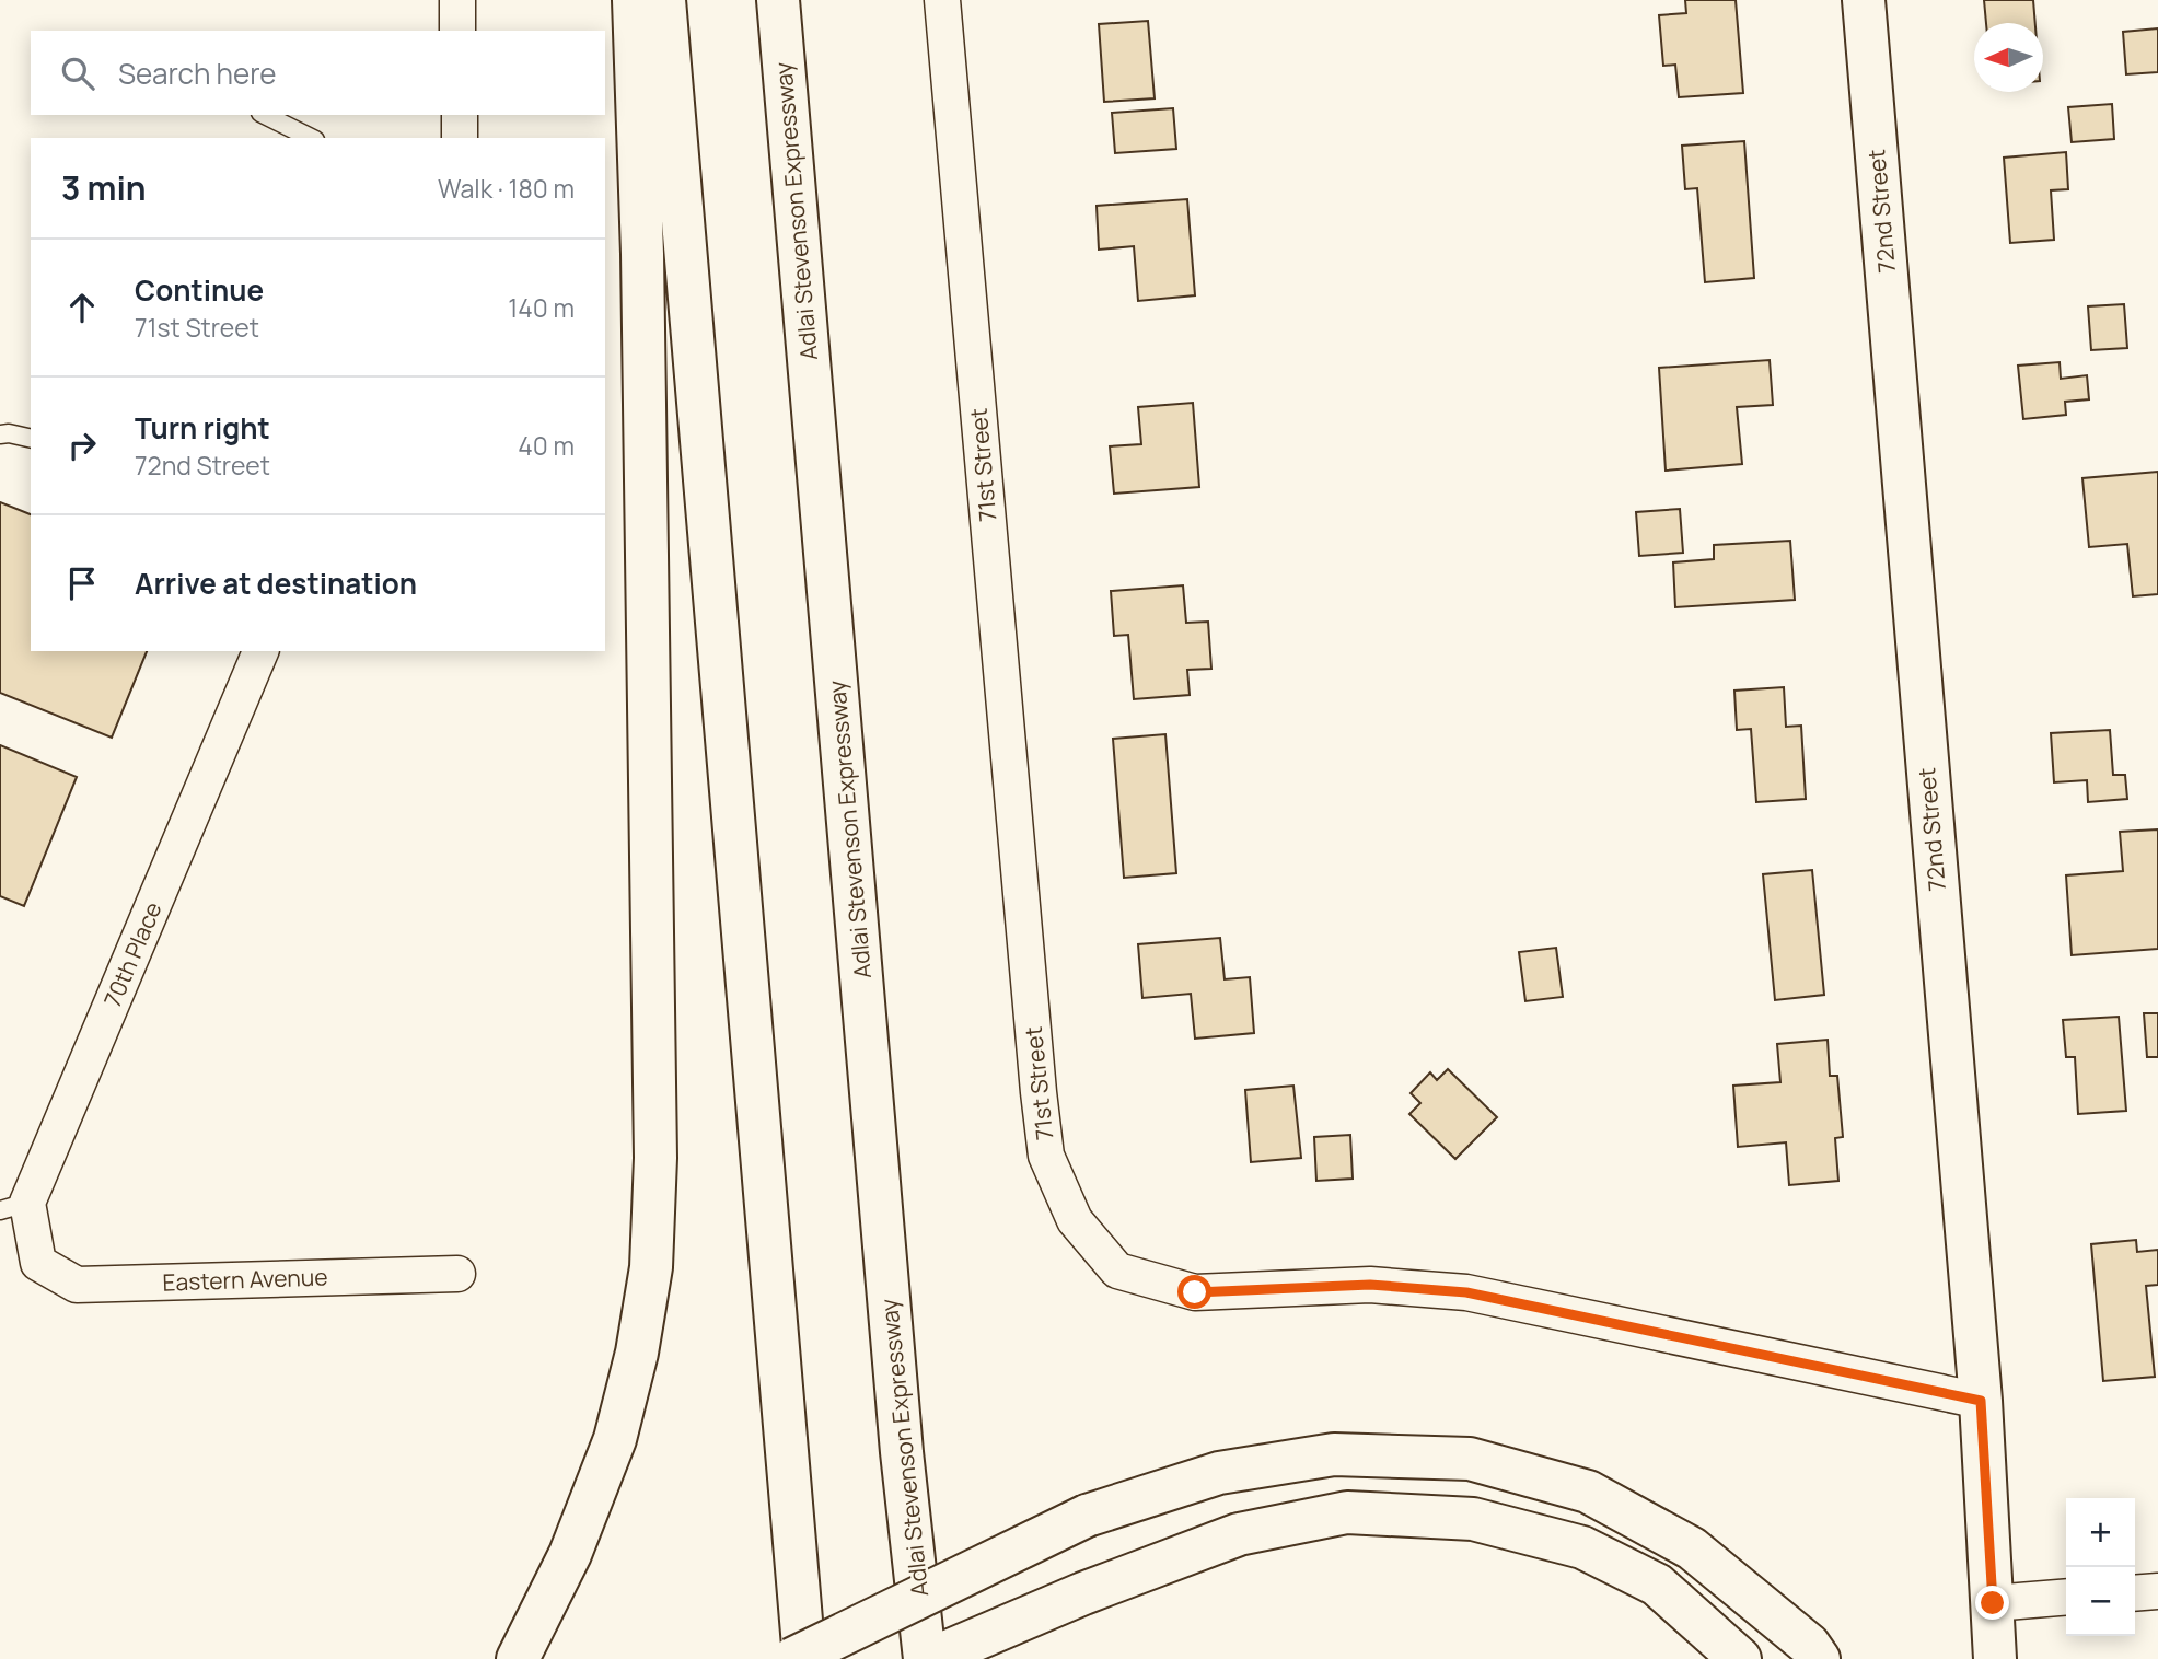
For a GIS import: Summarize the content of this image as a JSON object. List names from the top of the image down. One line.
{"streets":{"main road":["Adlai Stevenson Expressway","72nd Street"],"street":["71st Street","70th Place","Eastern Avenue"]},"crossings":[["72nd Street","71st Street"],["70th Place","Eastern Avenue"]],"north":"left","page":{"search":"Search here","heading":["3 min","Walk · 180 m"],"list":[["Continue","71st Street","140 m"],["Turn right","72nd Street","40 m"],"Arrive at destination"],"map_buttons":["+","−"]}}
